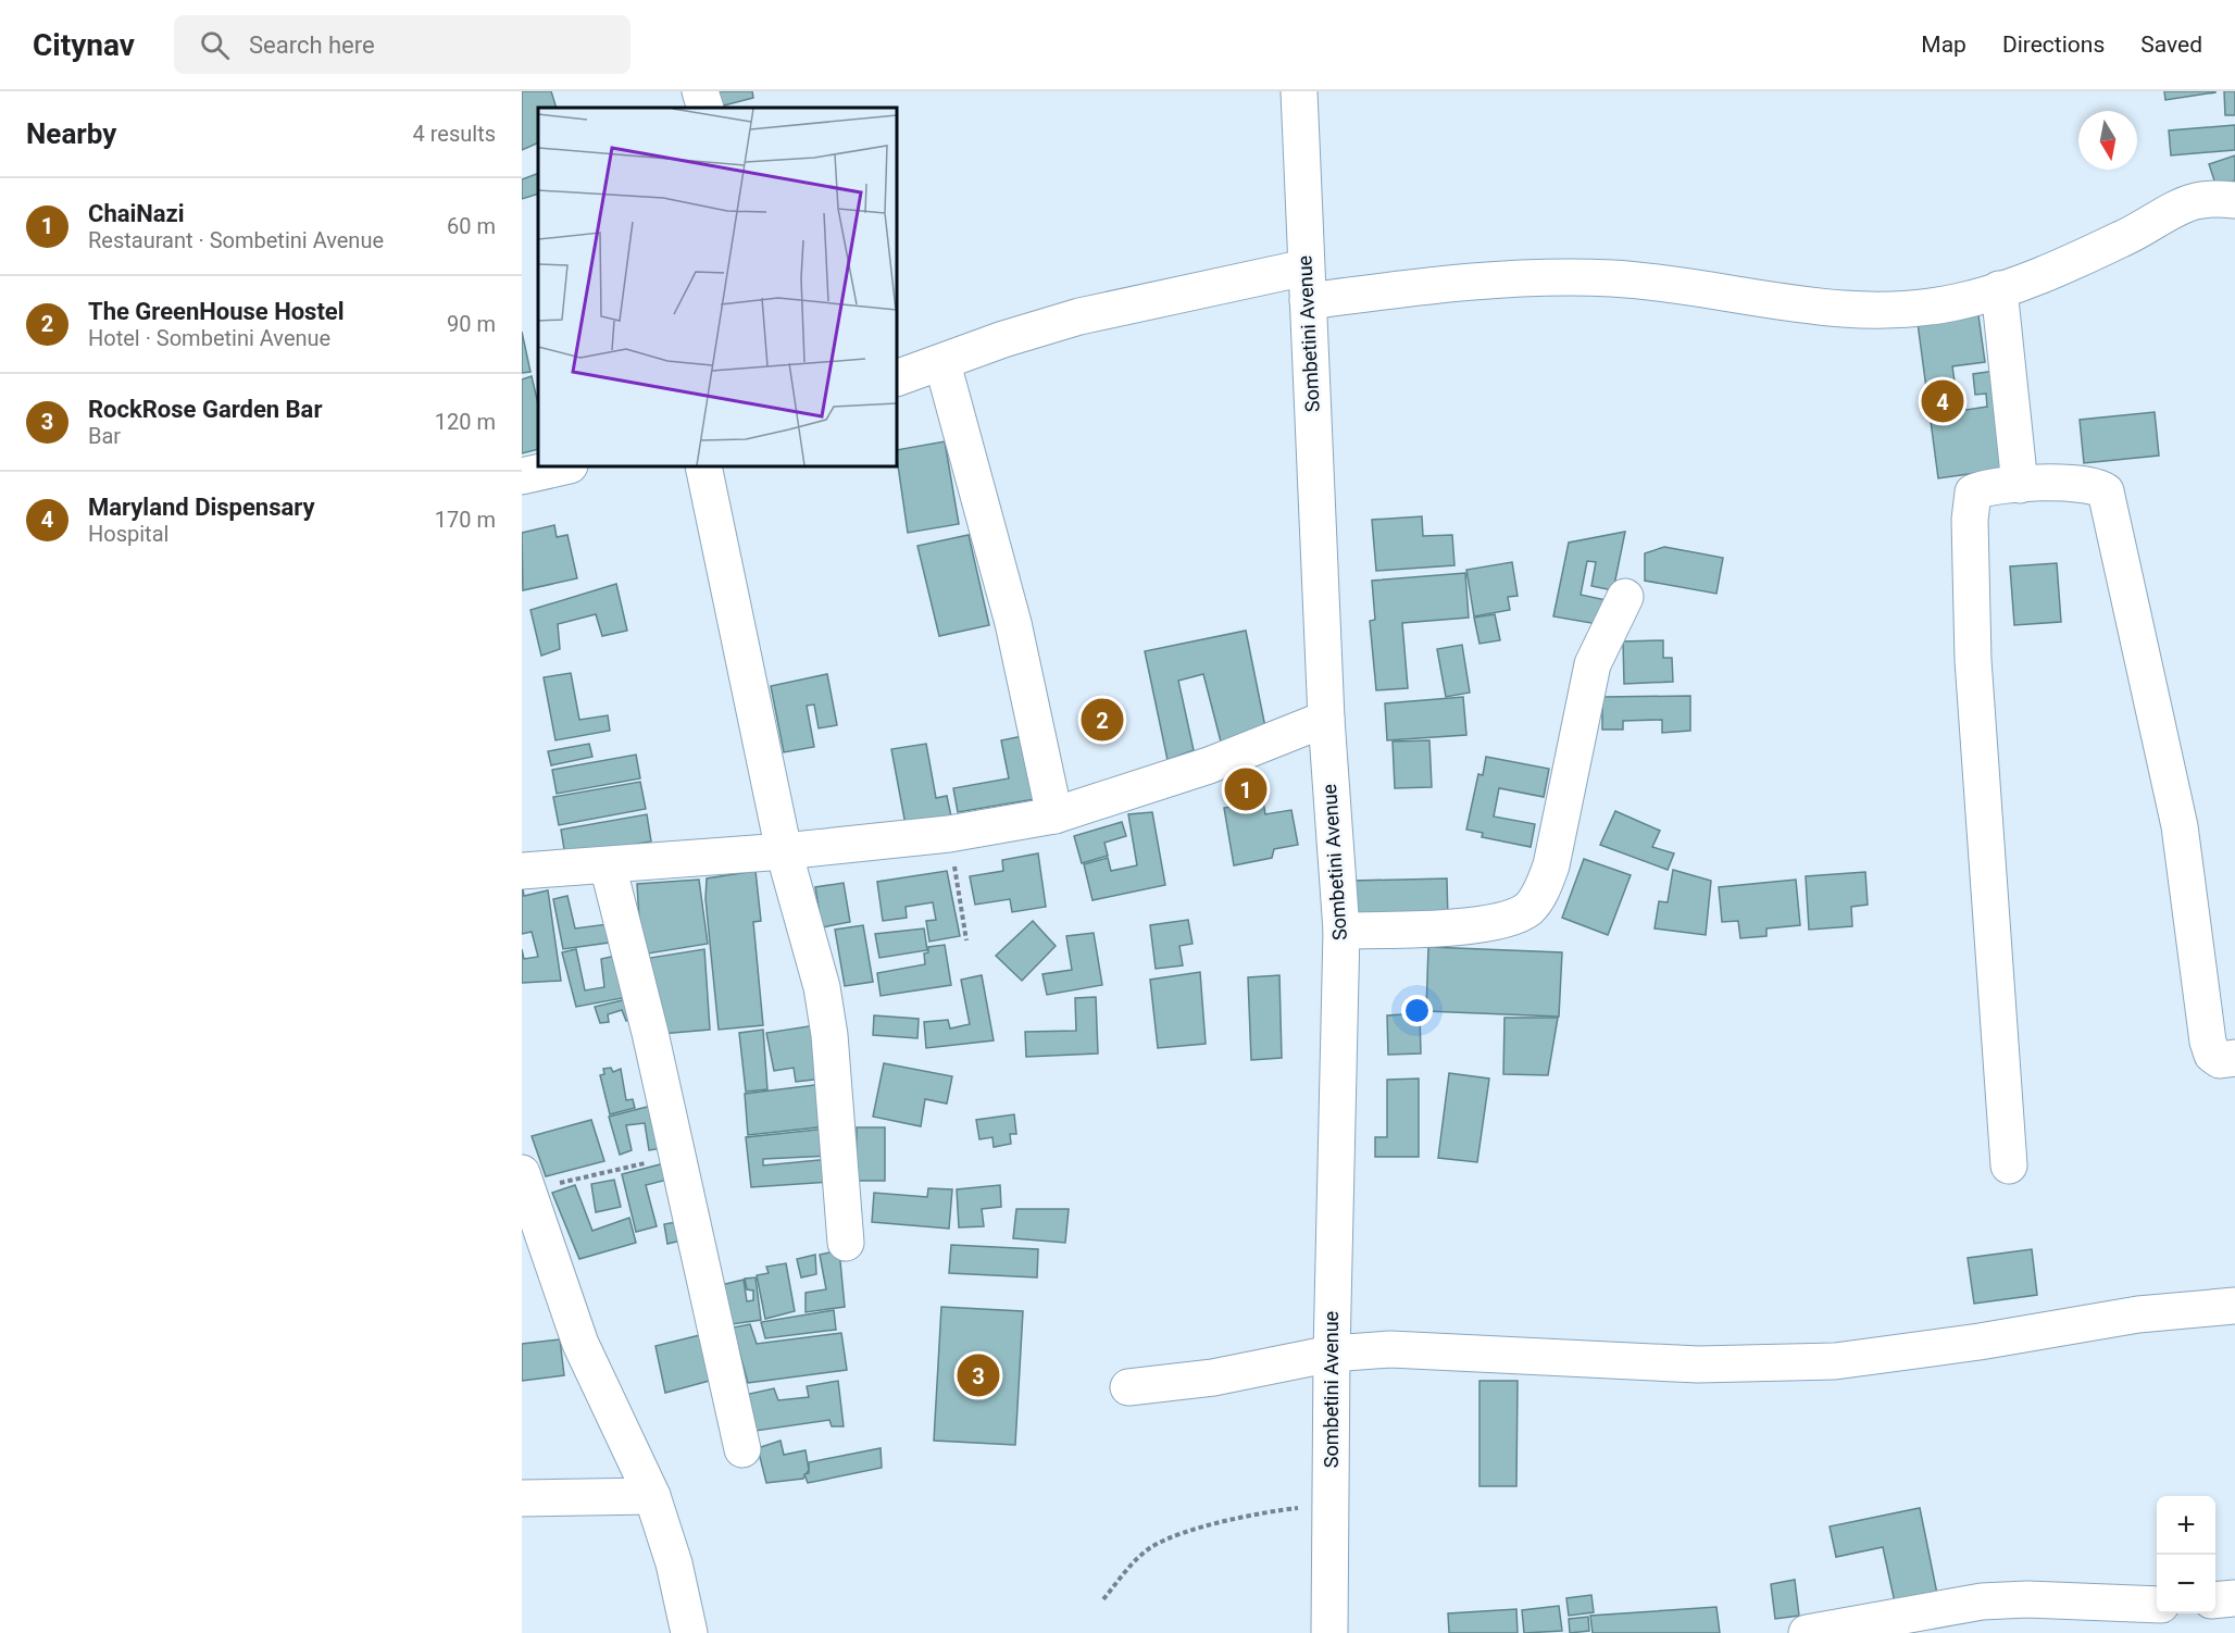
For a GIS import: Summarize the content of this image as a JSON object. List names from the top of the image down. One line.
{"streets":{"street":["Sombetini Avenue"]},"north":"bottom","page":{"header":"Citynav","search":"Search here","nav":["Map","Directions","Saved"],"heading":["Nearby","4 results"],"list":[{"mark":"1","name":"ChaiNazi","note":"Restaurant · Sombetini Avenue","value":"60 m"},{"mark":"2","name":"The GreenHouse Hostel","note":"Hotel · Sombetini Avenue","value":"90 m"},{"mark":"3","name":"RockRose Garden Bar","note":"Bar","value":"120 m"},{"mark":"4","name":"Maryland Dispensary","note":"Hospital","value":"170 m"}],"pins":["4","2","1","3"],"map_buttons":["+","−"]}}
